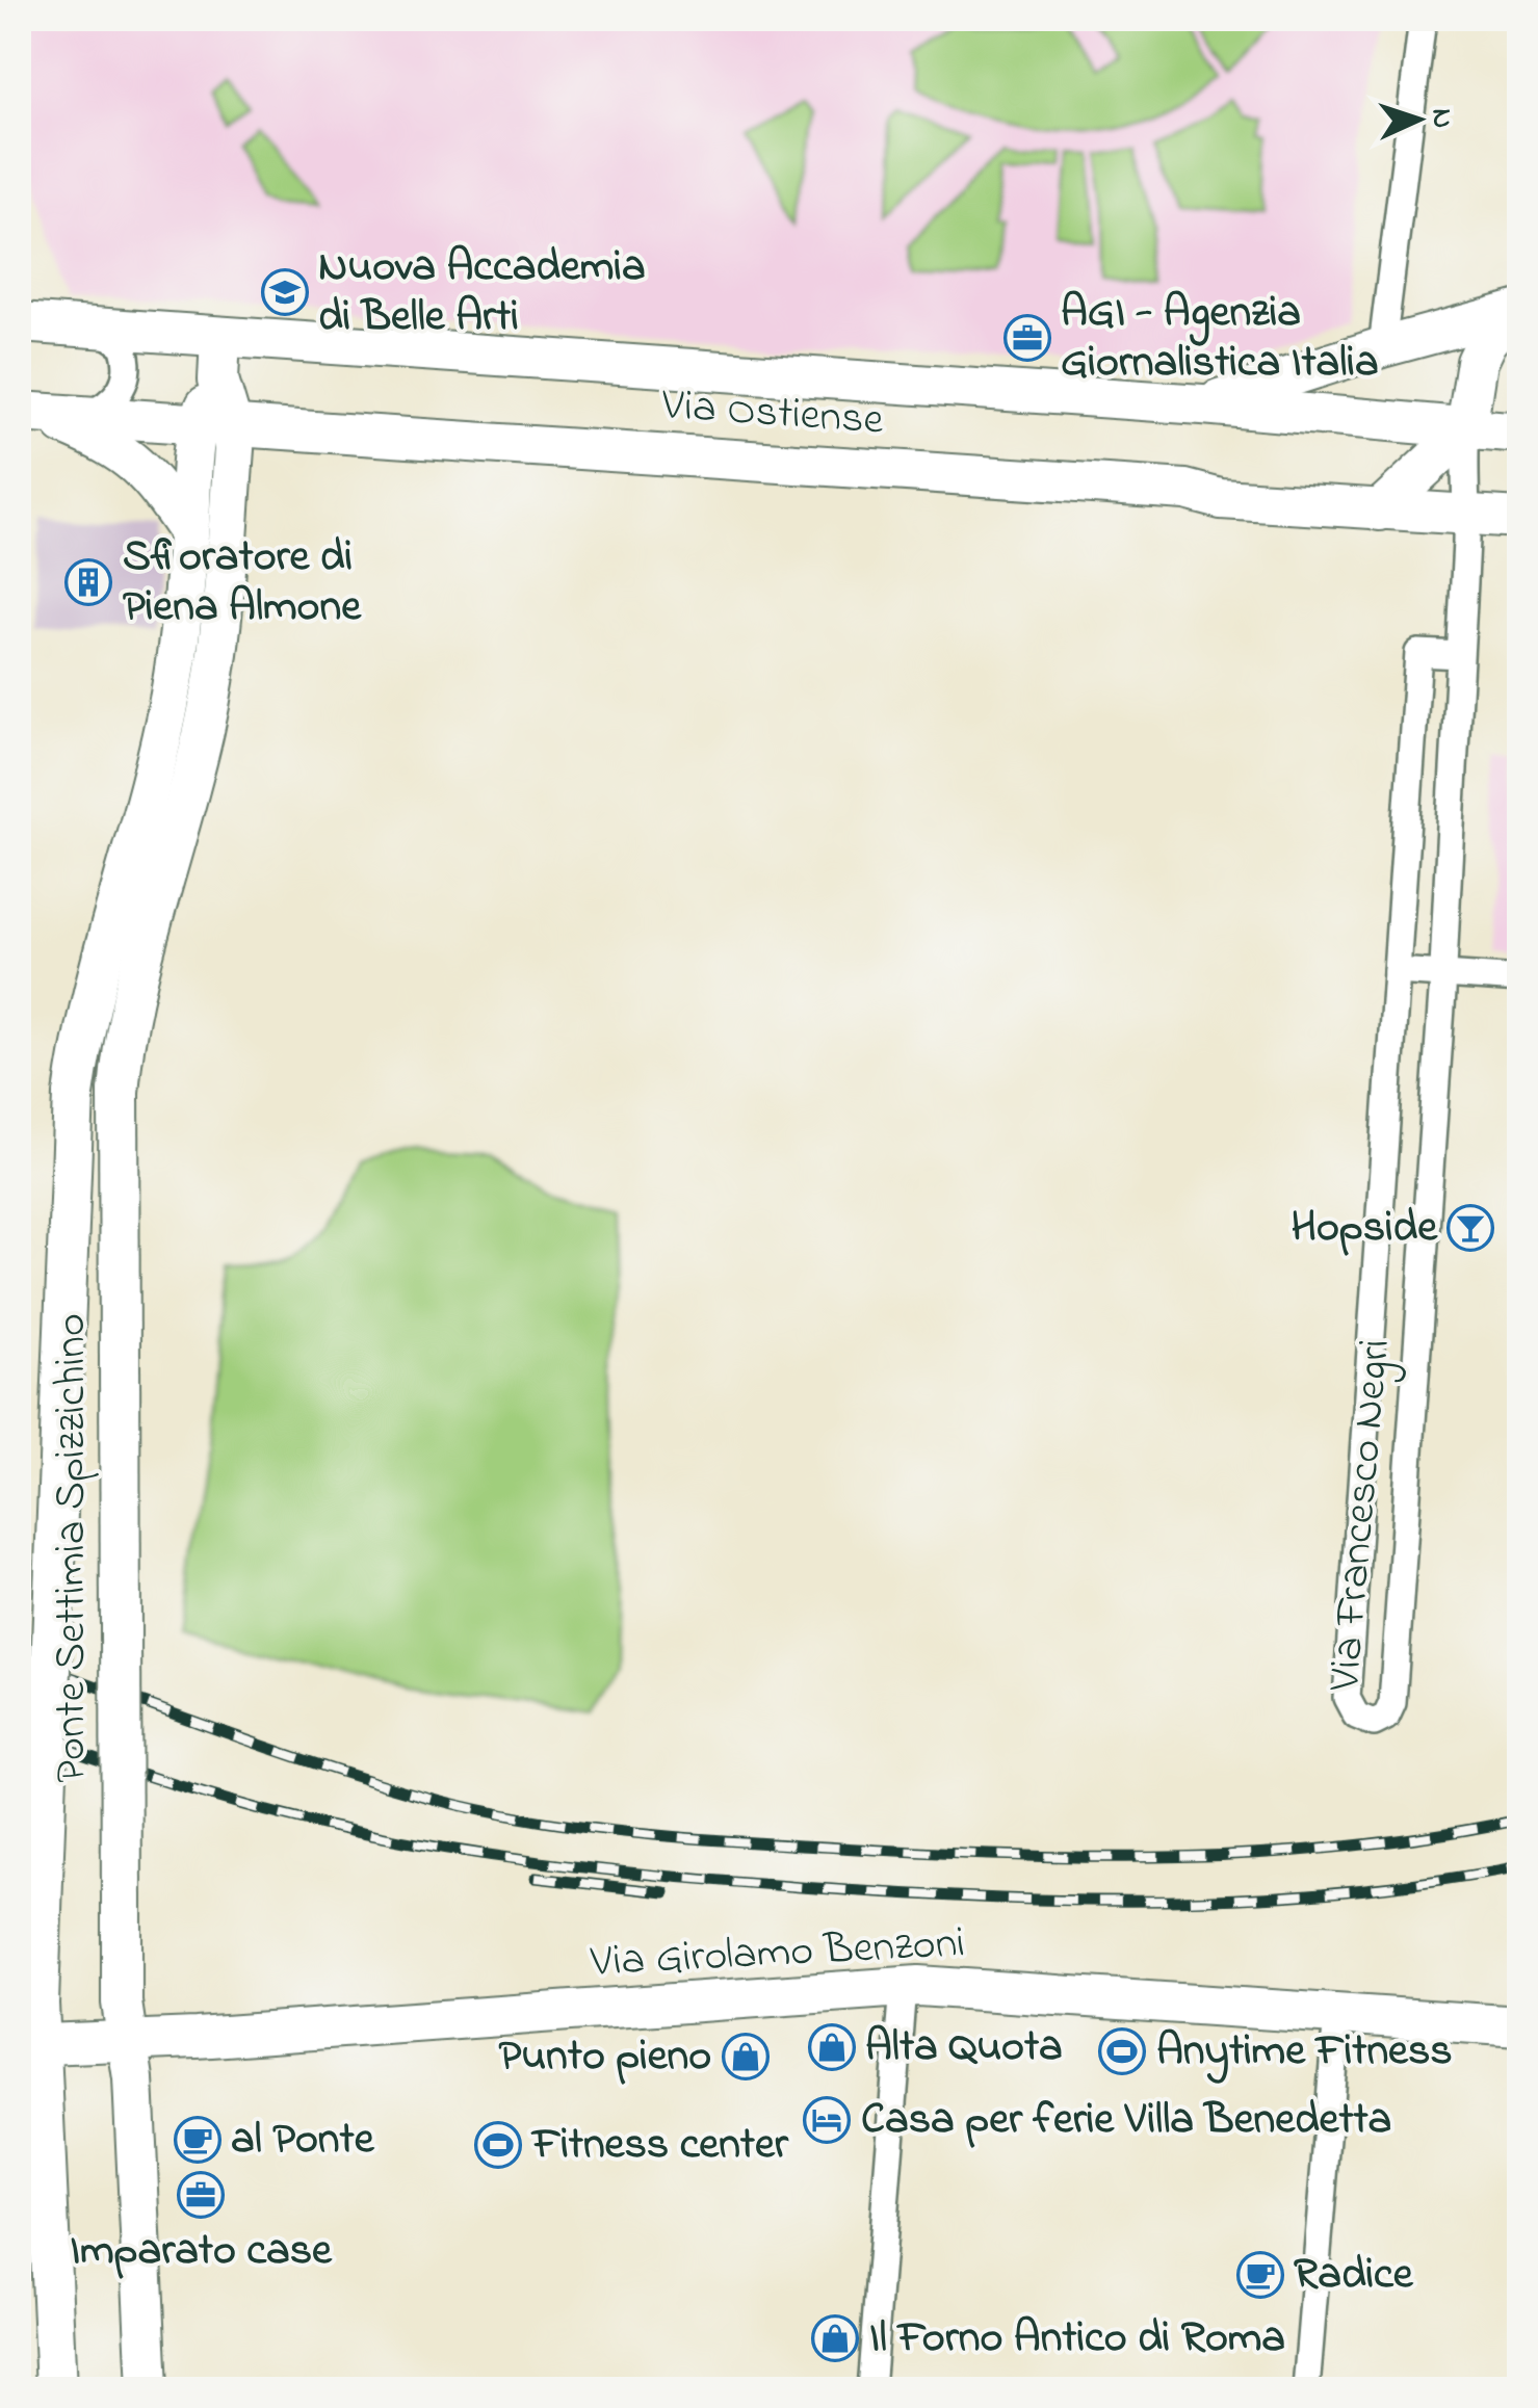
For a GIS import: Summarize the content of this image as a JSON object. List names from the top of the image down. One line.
{"streets":{"main road":["Via Ostiense","Ponte Settimia Spizzichino","Via Girolamo Benzoni"],"street":["Via Francesco Negri"]},"crossings":[["Via Ostiense","Via Francesco Negri"],["Via Ostiense","Ponte Settimia Spizzichino"],["Ponte Settimia Spizzichino","Via Girolamo Benzoni"]],"places":{"school or university":["Nuova Accademia di Belle Arti"],"office":["AGI - Agenzia Giornalistica Italia","Imparato case"],"building":["Sfioratore di Piena Almone"],"bar":["Hopside"],"shop":["Alta Quota","Punto pieno","Il Forno Antico di Roma"],"sports":["Anytime Fitness","Fitness center"],"hotel":["Casa per ferie Villa Benedetta"],"cafe":["al Ponte","Radice"]},"north":"right"}
